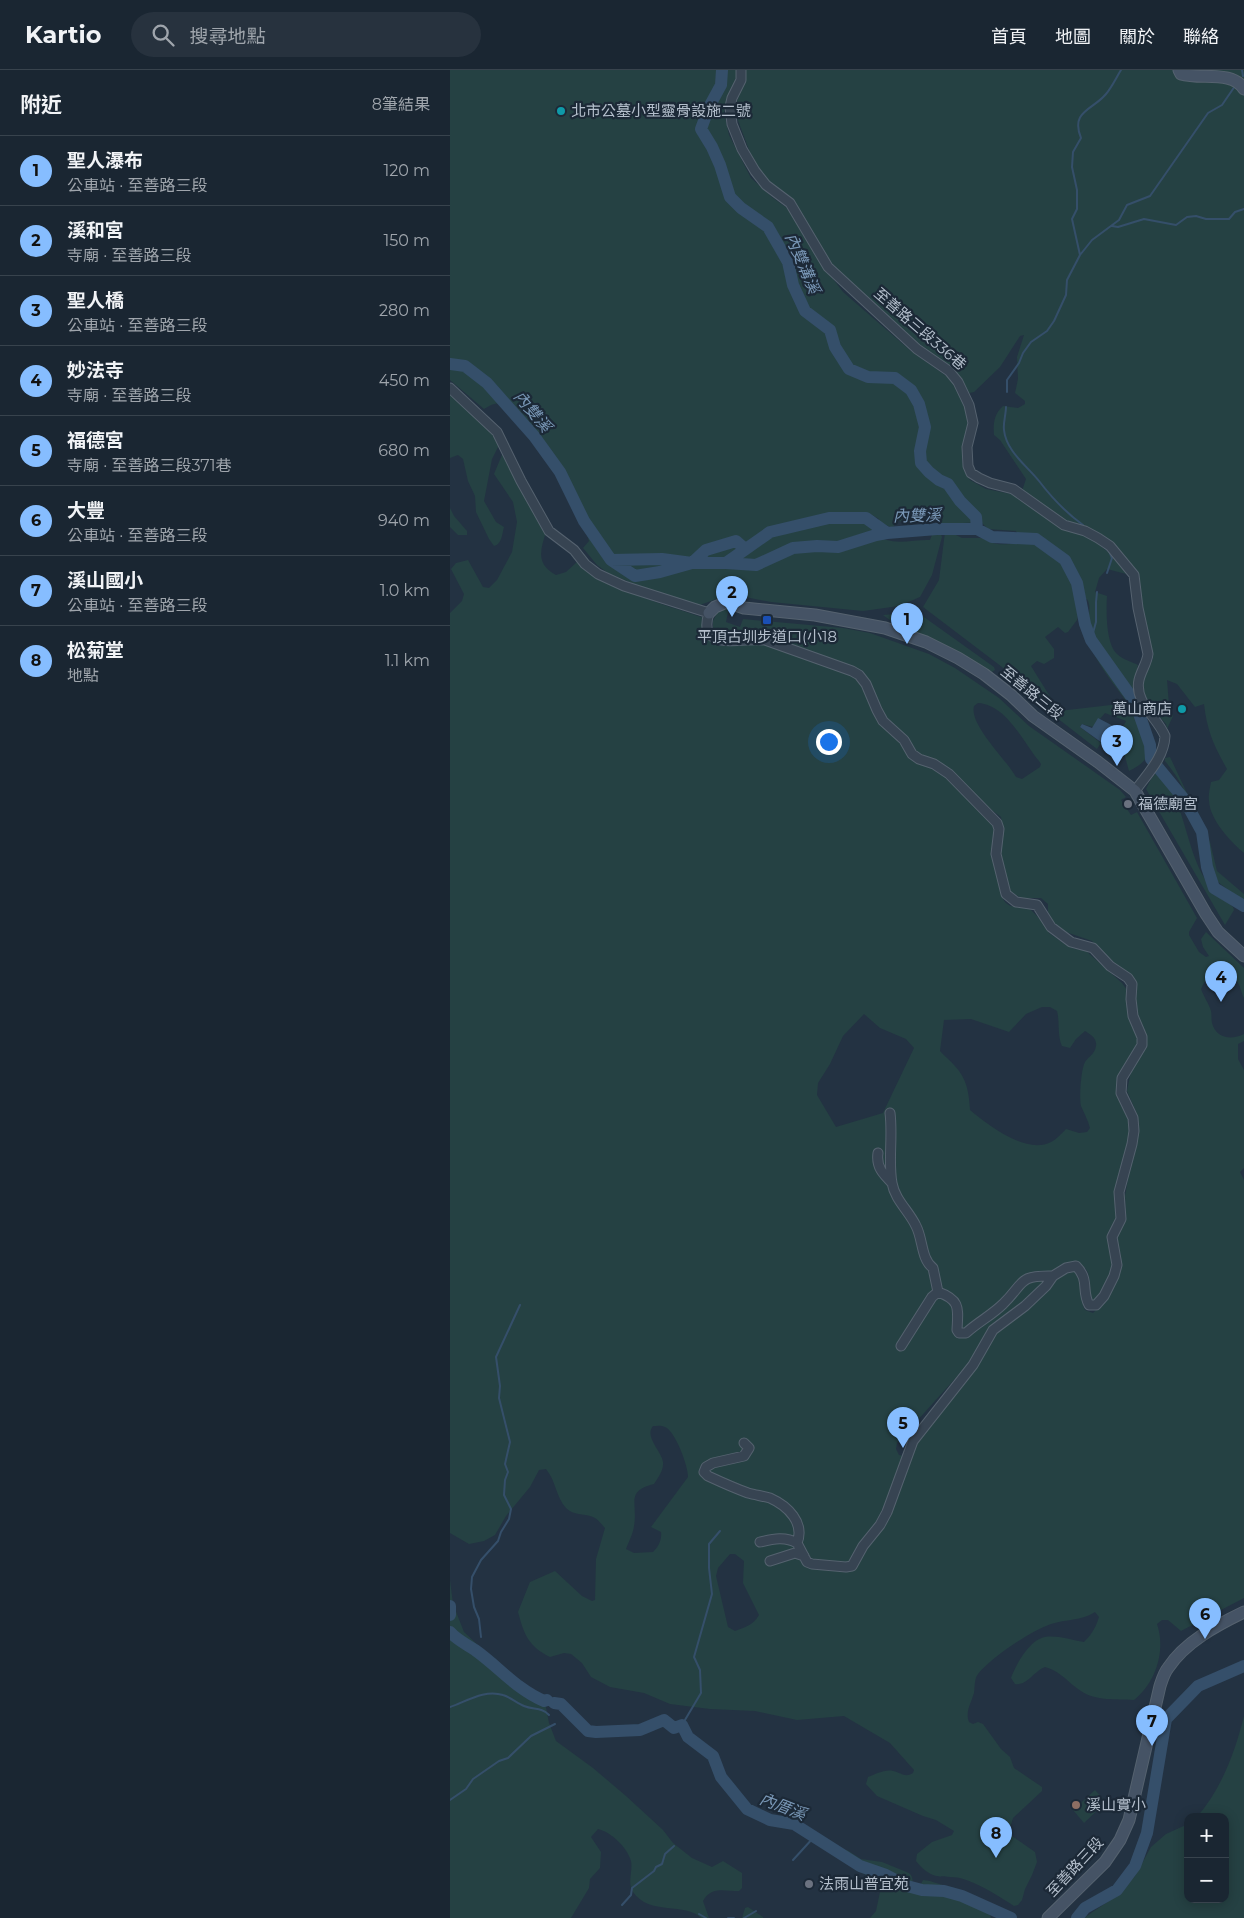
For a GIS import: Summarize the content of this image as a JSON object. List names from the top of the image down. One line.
{"streets":{"street":["至善路三段336巷","至善路三段"]},"crossings":[["至善路三段336巷","至善路三段"]],"water":["內雙溝溪","內雙溪","內厝溪"],"places":{"other":["北市公墓小型靈骨設施二號","萬山商店","福德廟宮","溪山實小","法雨山普宜苑"],"transit":["平頂古圳步道口(小18"]},"page":{"header":"Kartio","search":"搜尋地點","nav":["首頁","地圖","關於","聯絡"],"heading":["附近","8筆結果"],"list":[{"mark":"1","name":"聖人瀑布","note":"公車站 · 至善路三段","value":"120 m"},{"mark":"2","name":"溪和宮","note":"寺廟 · 至善路三段","value":"150 m"},{"mark":"3","name":"聖人橋","note":"公車站 · 至善路三段","value":"280 m"},{"mark":"4","name":"妙法寺","note":"寺廟 · 至善路三段","value":"450 m"},{"mark":"5","name":"福德宮","note":"寺廟 · 至善路三段371巷","value":"680 m"},{"mark":"6","name":"大豐","note":"公車站 · 至善路三段","value":"940 m"},{"mark":"7","name":"溪山國小","note":"公車站 · 至善路三段","value":"1.0 km"},{"mark":"8","name":"松菊堂","note":"地點","value":"1.1 km"}],"pins":["2","1","3","4","5","6","7","8"],"map_buttons":["+","−"]}}
